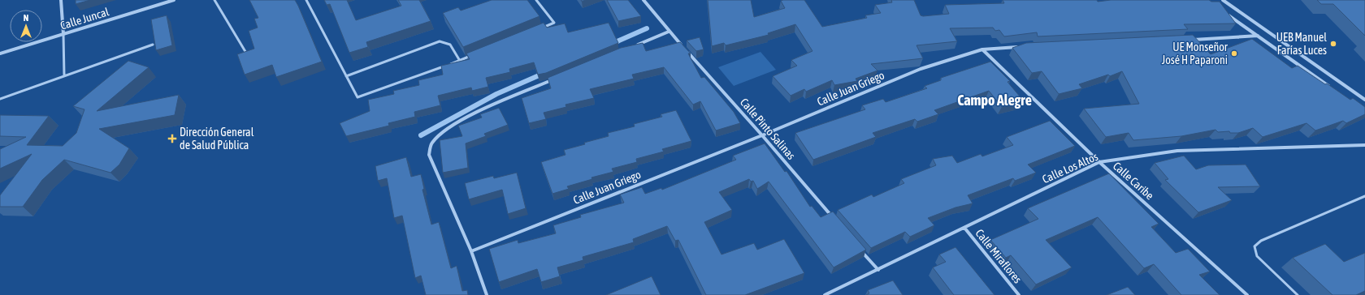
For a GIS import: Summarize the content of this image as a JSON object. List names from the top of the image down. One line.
{"streets":{"street":["Calle Juncal","Calle Juan Griego","Calle Pinto Salinas","Calle Los Altos","Calle Caribe","Calle Miraflores"]},"crossings":[["Calle Juan Griego","Calle Pinto Salinas"],["Calle Juan Griego","Calle Caribe"],["Calle Los Altos","Calle Caribe"],["Calle Los Altos","Calle Miraflores"]],"districts":["Campo Alegre"],"places":{"other":["UEB Manuel Farías Luces","UE Monseñor José H Paparoni"],"health":["Dirección General de Salud Pública"]},"north":"top"}
